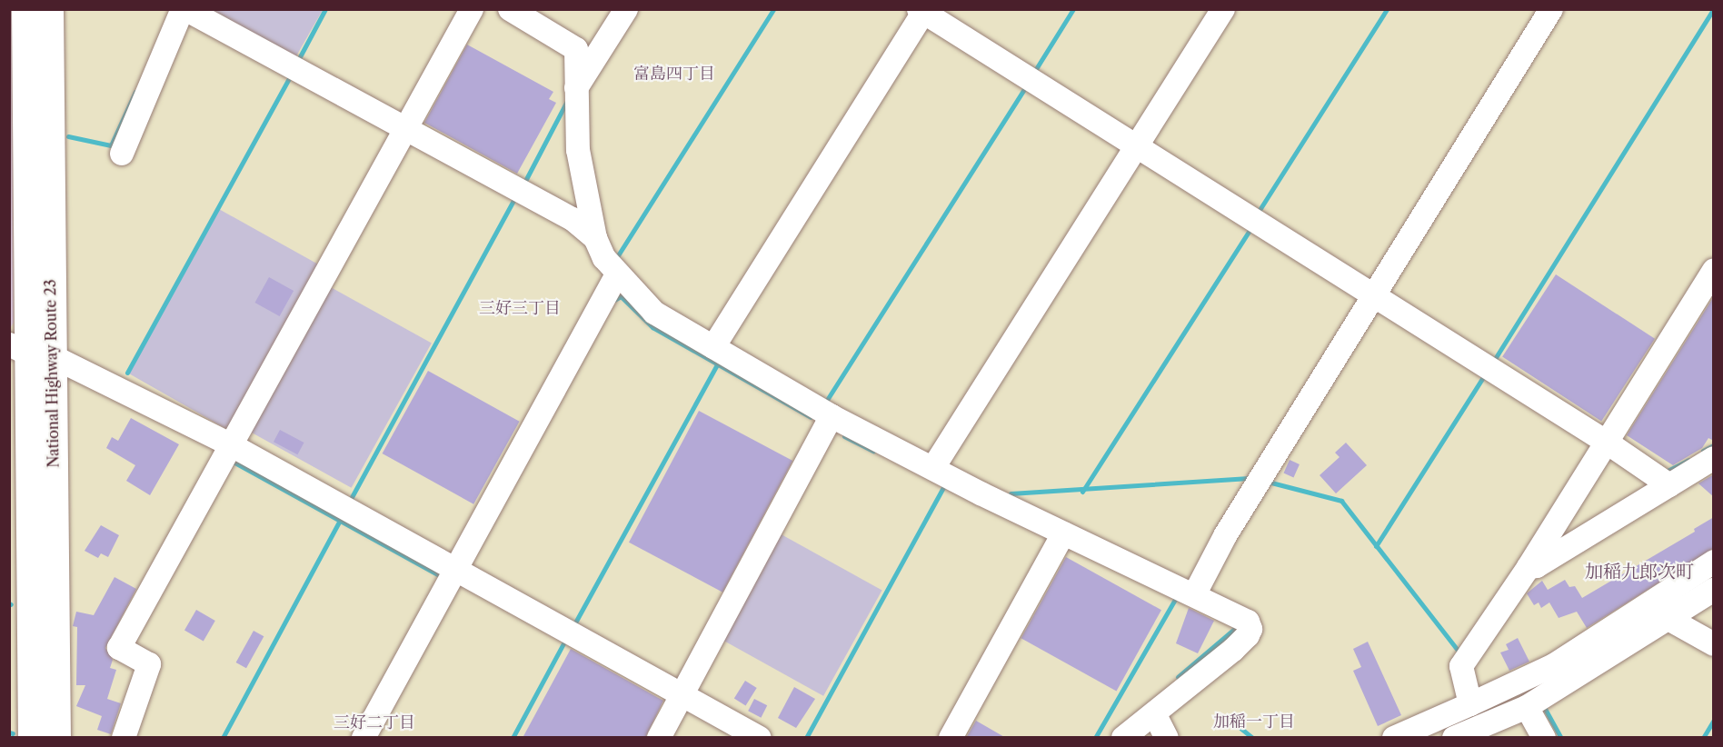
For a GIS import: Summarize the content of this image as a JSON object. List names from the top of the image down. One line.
{"streets":{"highway":["National Highway Route 23"]},"districts":["富島四丁目","三好三丁目","加稲九郎次町","加稲一丁目","三好二丁目"]}
